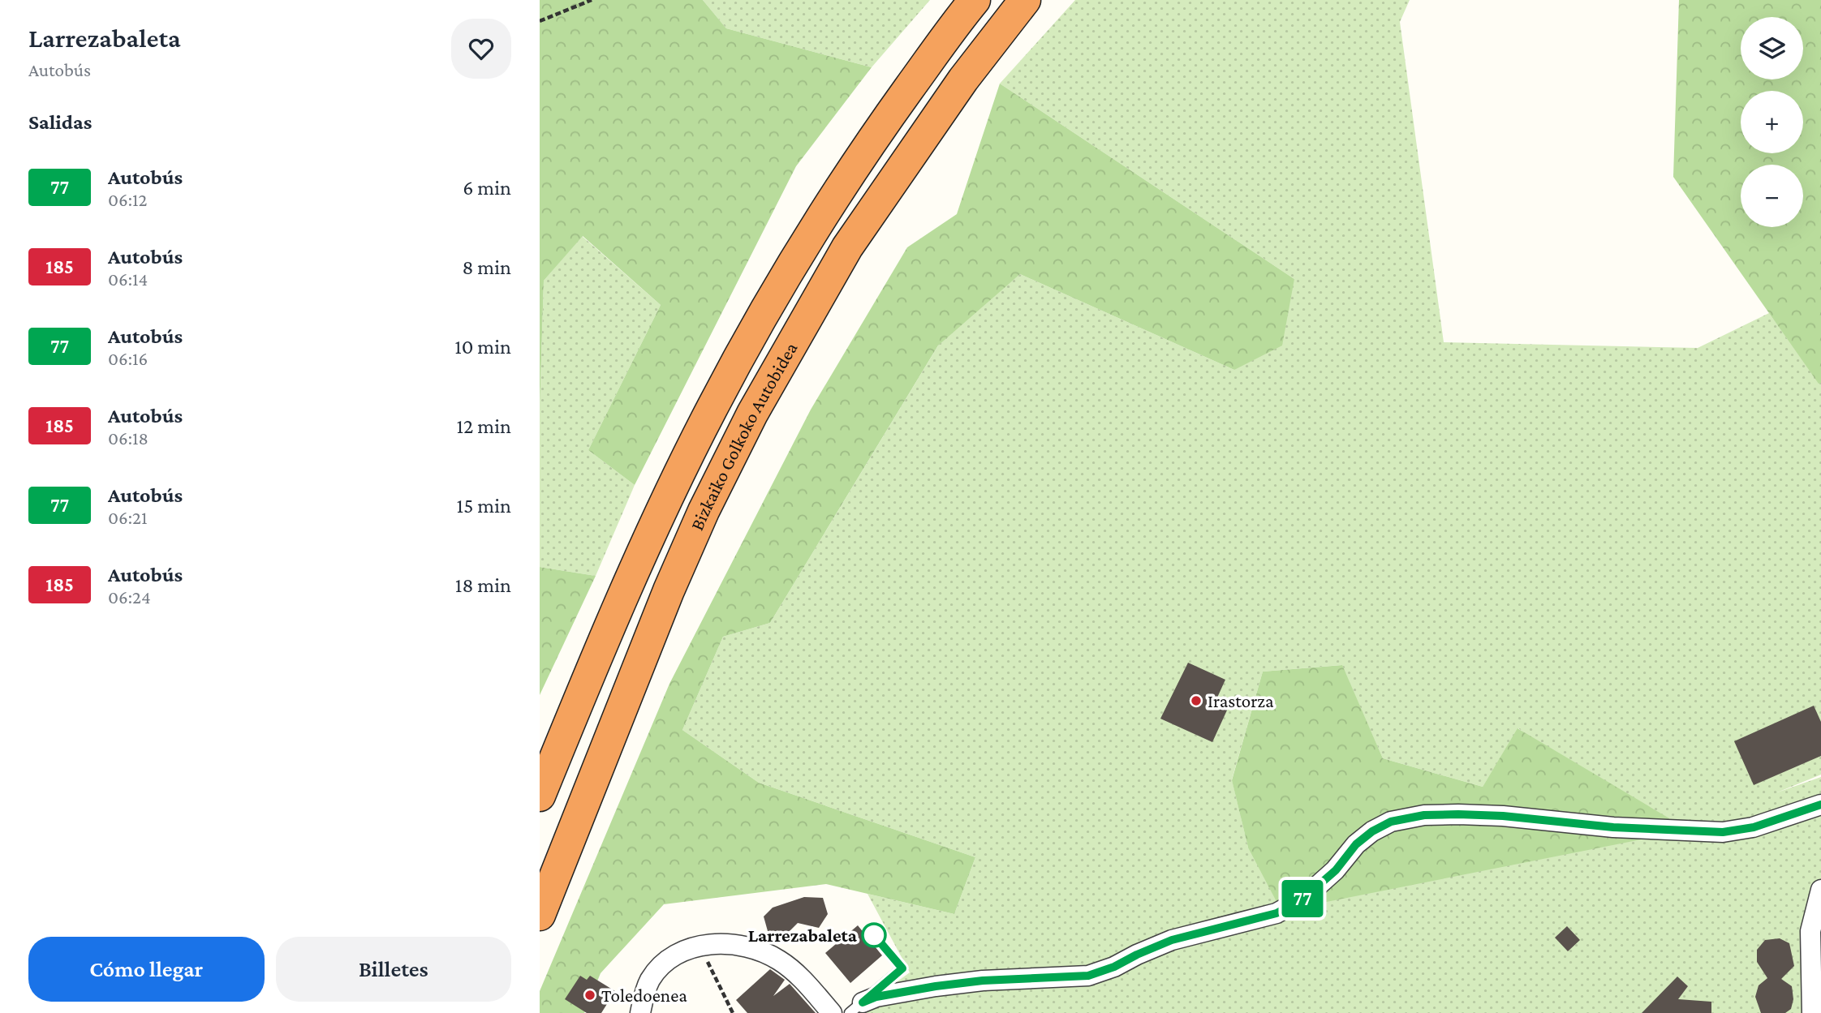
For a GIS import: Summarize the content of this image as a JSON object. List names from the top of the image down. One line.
{"streets":{"highway":["Bizkaiko Golkoko Autobidea"]},"places":["Irastorza","Larrezabaleta","Toledoenea"],"lines":["bus line 77"],"page":{"heading":[["Larrezabaleta","Autobús"],"Salidas"],"on_map":"77","map_buttons":["+","−"],"list":[{"mark":"77","name":"Autobús","note":"06:12","value":"6 min"},{"mark":"185","name":"Autobús","note":"06:14","value":"8 min"},{"mark":"77","name":"Autobús","note":"06:16","value":"10 min"},{"mark":"185","name":"Autobús","note":"06:18","value":"12 min"},{"mark":"77","name":"Autobús","note":"06:21","value":"15 min"},{"mark":"185","name":"Autobús","note":"06:24","value":"18 min"}],"buttons":["Cómo llegar","Billetes"]}}
